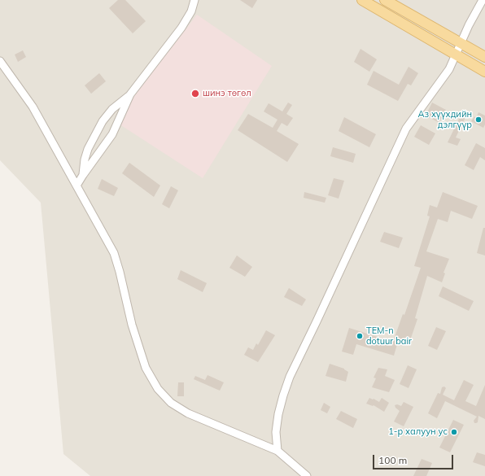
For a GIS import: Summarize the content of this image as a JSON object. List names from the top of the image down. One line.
{"places":["шинэ төгөл","Аз хүүхдийн дэлгүүр","TEM-n dotuur bair","1-р халуун ус"],"scale_bar":"100 m"}
